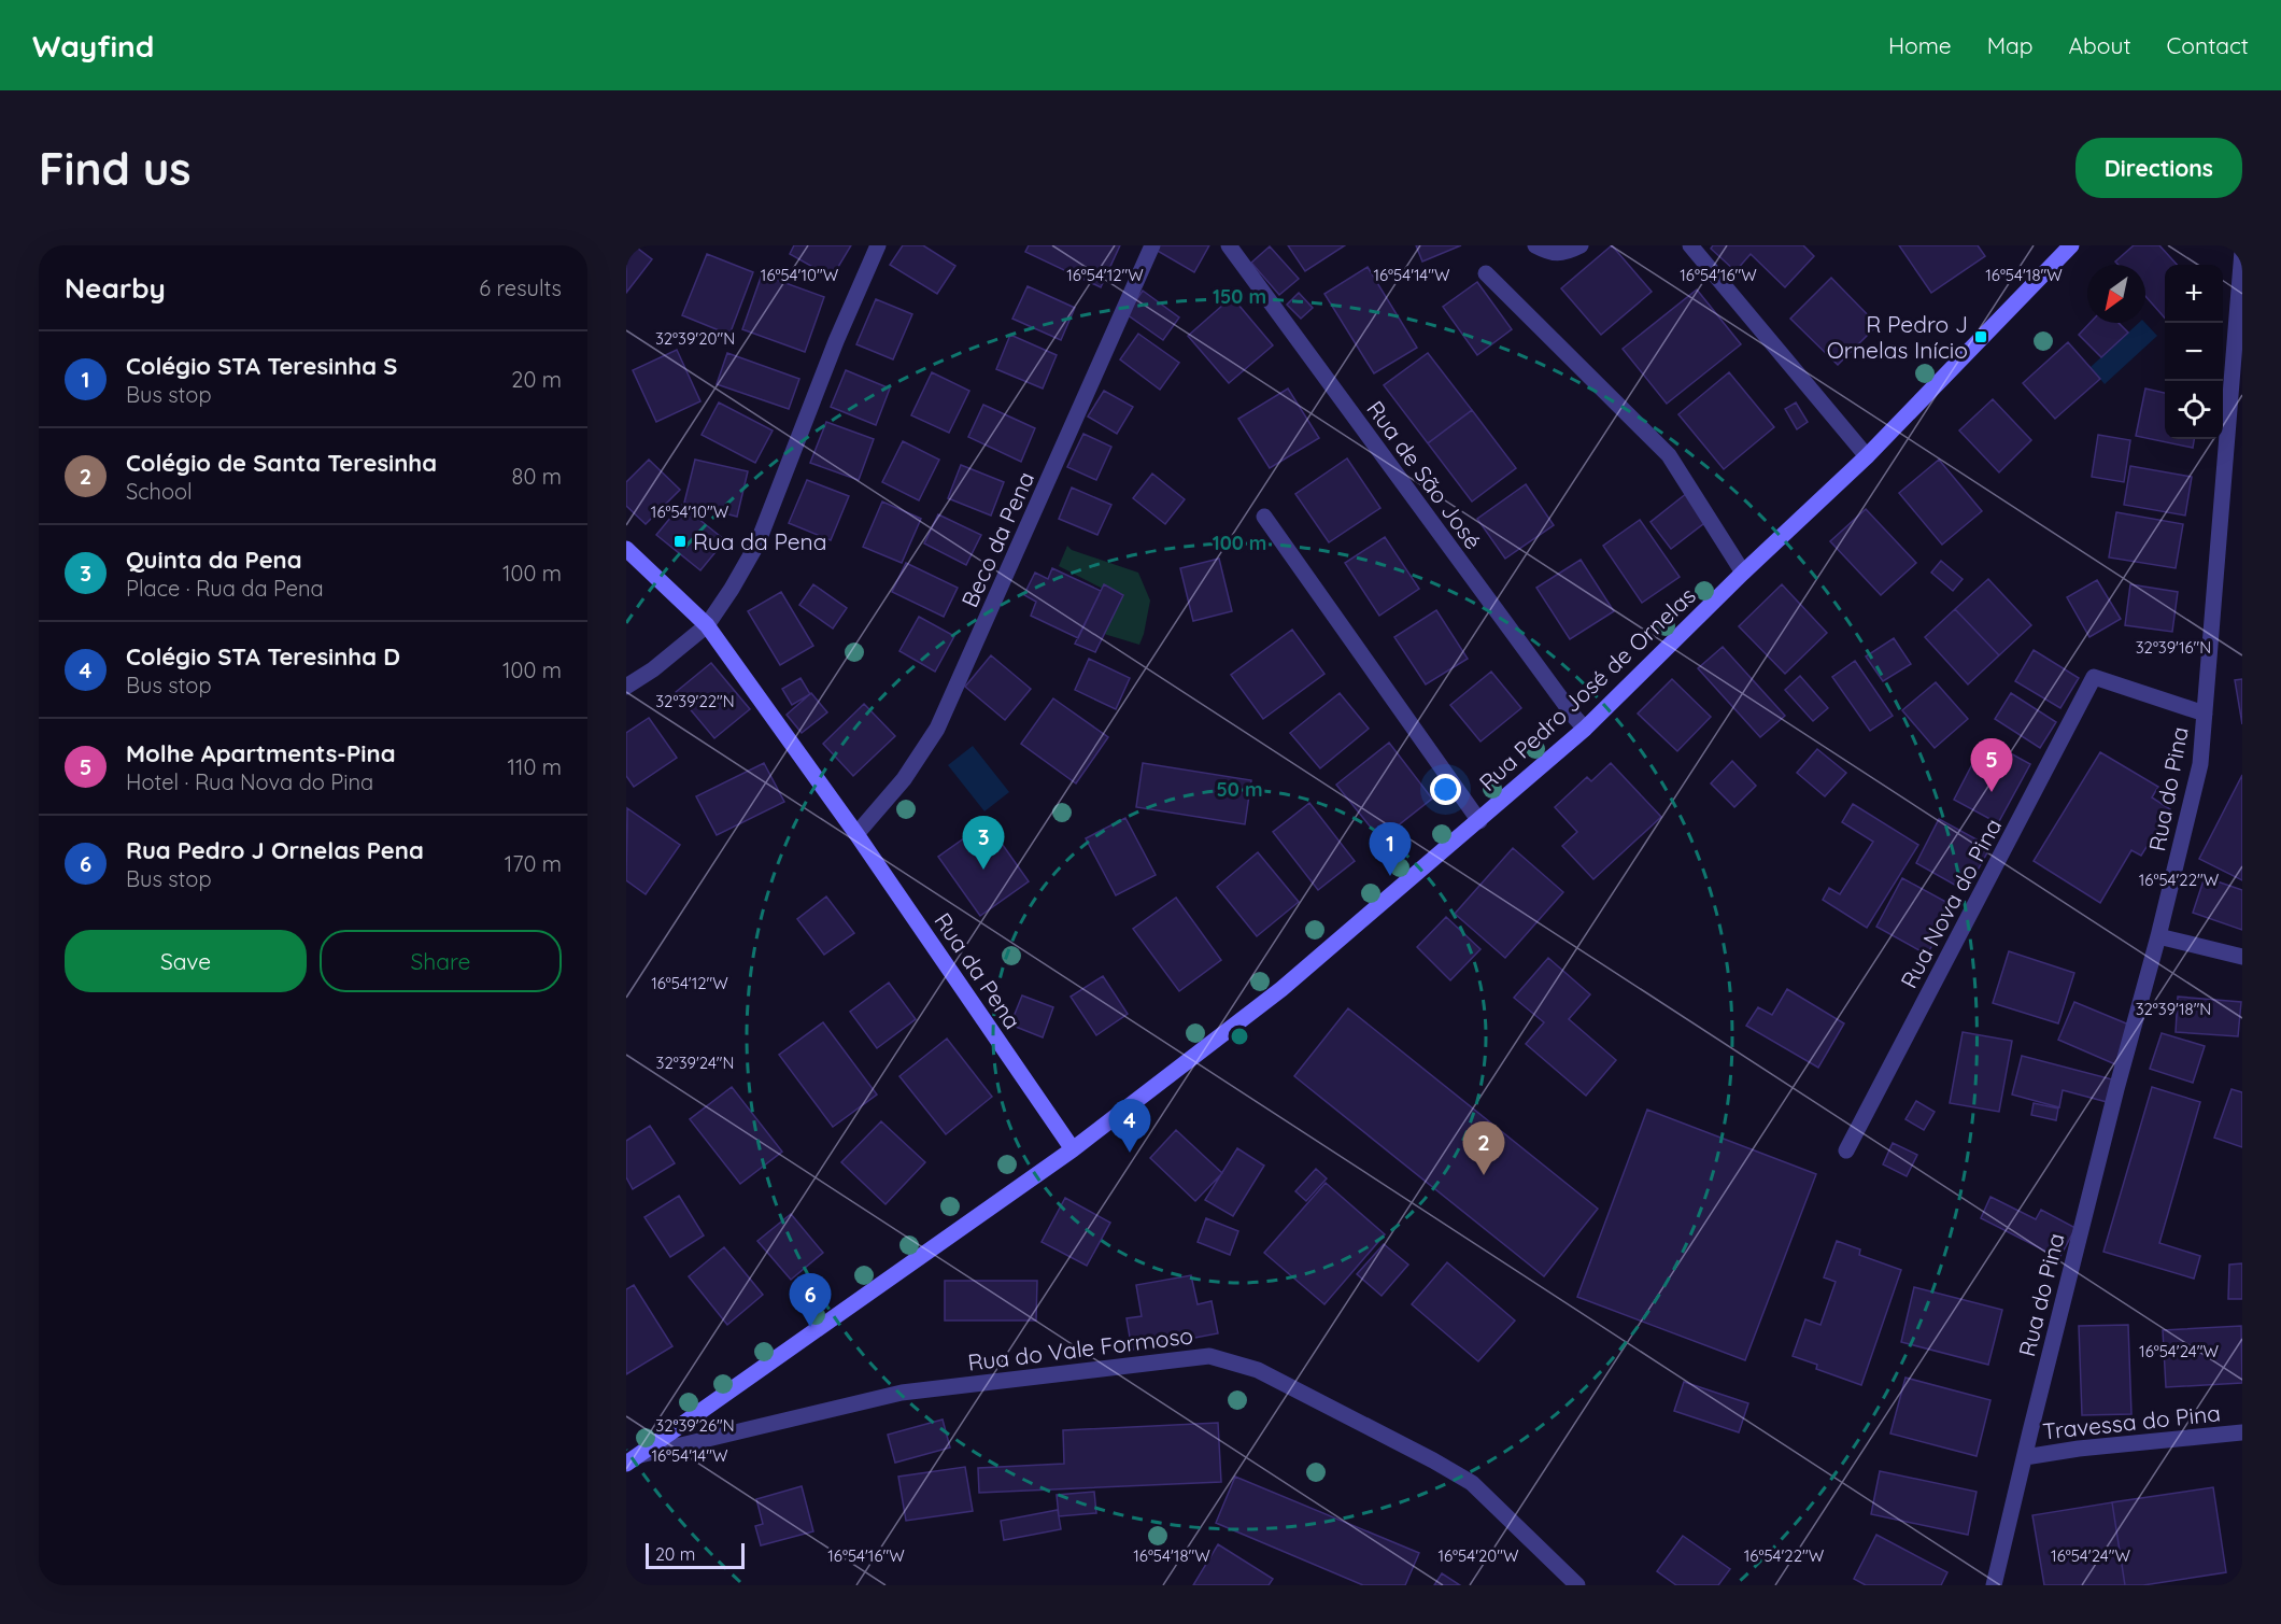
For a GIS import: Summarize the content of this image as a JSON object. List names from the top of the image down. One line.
{"streets":{"street":["Rua de São José","Beco da Pena","Rua Pedro José de Ornelas","Rua do Pina","Rua Nova do Pina","Rua da Pena","Rua do Vale Formoso","Travessa do Pina"]},"crossings":[["Rua de São José","Rua Pedro José de Ornelas"],["Beco da Pena","Rua da Pena"],["Rua Pedro José de Ornelas","Rua da Pena"],["Rua Pedro José de Ornelas","Rua do Vale Formoso"],["Rua do Pina","Rua Nova do Pina"],["Rua do Pina","Travessa do Pina"]],"places":{"transit":["R Pedro J Ornelas Início","Rua da Pena"]},"scale_bar":"20 m","north":"bottom left","page":{"header":"Wayfind","nav":["Home","Map","About","Contact"],"buttons":["Directions",["Save","Share"]],"title":"Find us","heading":["Nearby","6 results"],"map_buttons":["+","−"],"list":[{"mark":"1","name":"Colégio STA Teresinha S","note":"Bus stop","value":"20 m"},{"mark":"2","name":"Colégio de Santa Teresinha","note":"School","value":"80 m"},{"mark":"3","name":"Quinta da Pena","note":"Place · Rua da Pena","value":"100 m"},{"mark":"4","name":"Colégio STA Teresinha D","note":"Bus stop","value":"100 m"},{"mark":"5","name":"Molhe Apartments-Pina","note":"Hotel · Rua Nova do Pina","value":"110 m"},{"mark":"6","name":"Rua Pedro J Ornelas Pena","note":"Bus stop","value":"170 m"}],"pins":["5","3","1","4","2","6"],"scale":"20 m"},"coordinates":["16°54'12\"W","16°54'14\"W","16°54'10\"W","16°54'16\"W","16°54'18\"W","32°39'20\"N","32°39'16\"N","32°39'22\"N","16°54'22\"W","32°39'18\"N","32°39'24\"N","16°54'24\"W","32°39'26\"N","16°54'20\"W"],"rings":["150 m","100 m","50 m"]}
